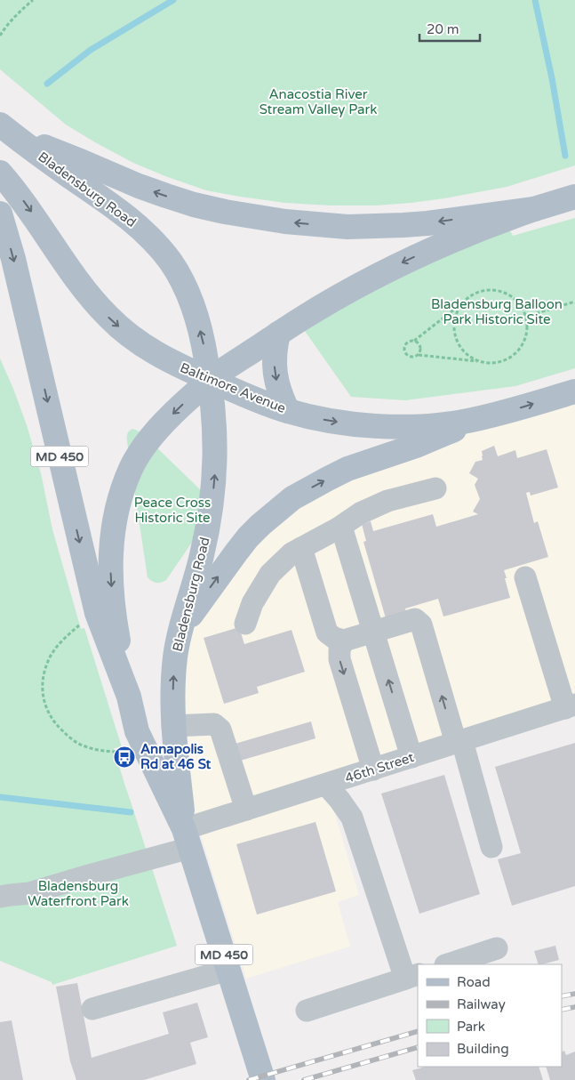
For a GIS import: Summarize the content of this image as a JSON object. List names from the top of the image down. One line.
{"streets":{"main road":["Bladensburg Road","Baltimore Avenue","MD 450"],"street":["46th Street"]},"crossings":[["Bladensburg Road","Baltimore Avenue"],["Bladensburg Road","MD 450"],["Bladensburg Road","46th Street"],["MD 450","46th Street"]],"parks":["Anacostia River Stream Valley Park","Bladensburg Balloon Park Historic Site","Peace Cross Historic Site","Bladensburg Waterfront Park"],"places":{"bus stop":["Annapolis Rd at 46 St"]},"legend":["Road","Railway","Park","Building"],"scale_bar":"20 m"}
